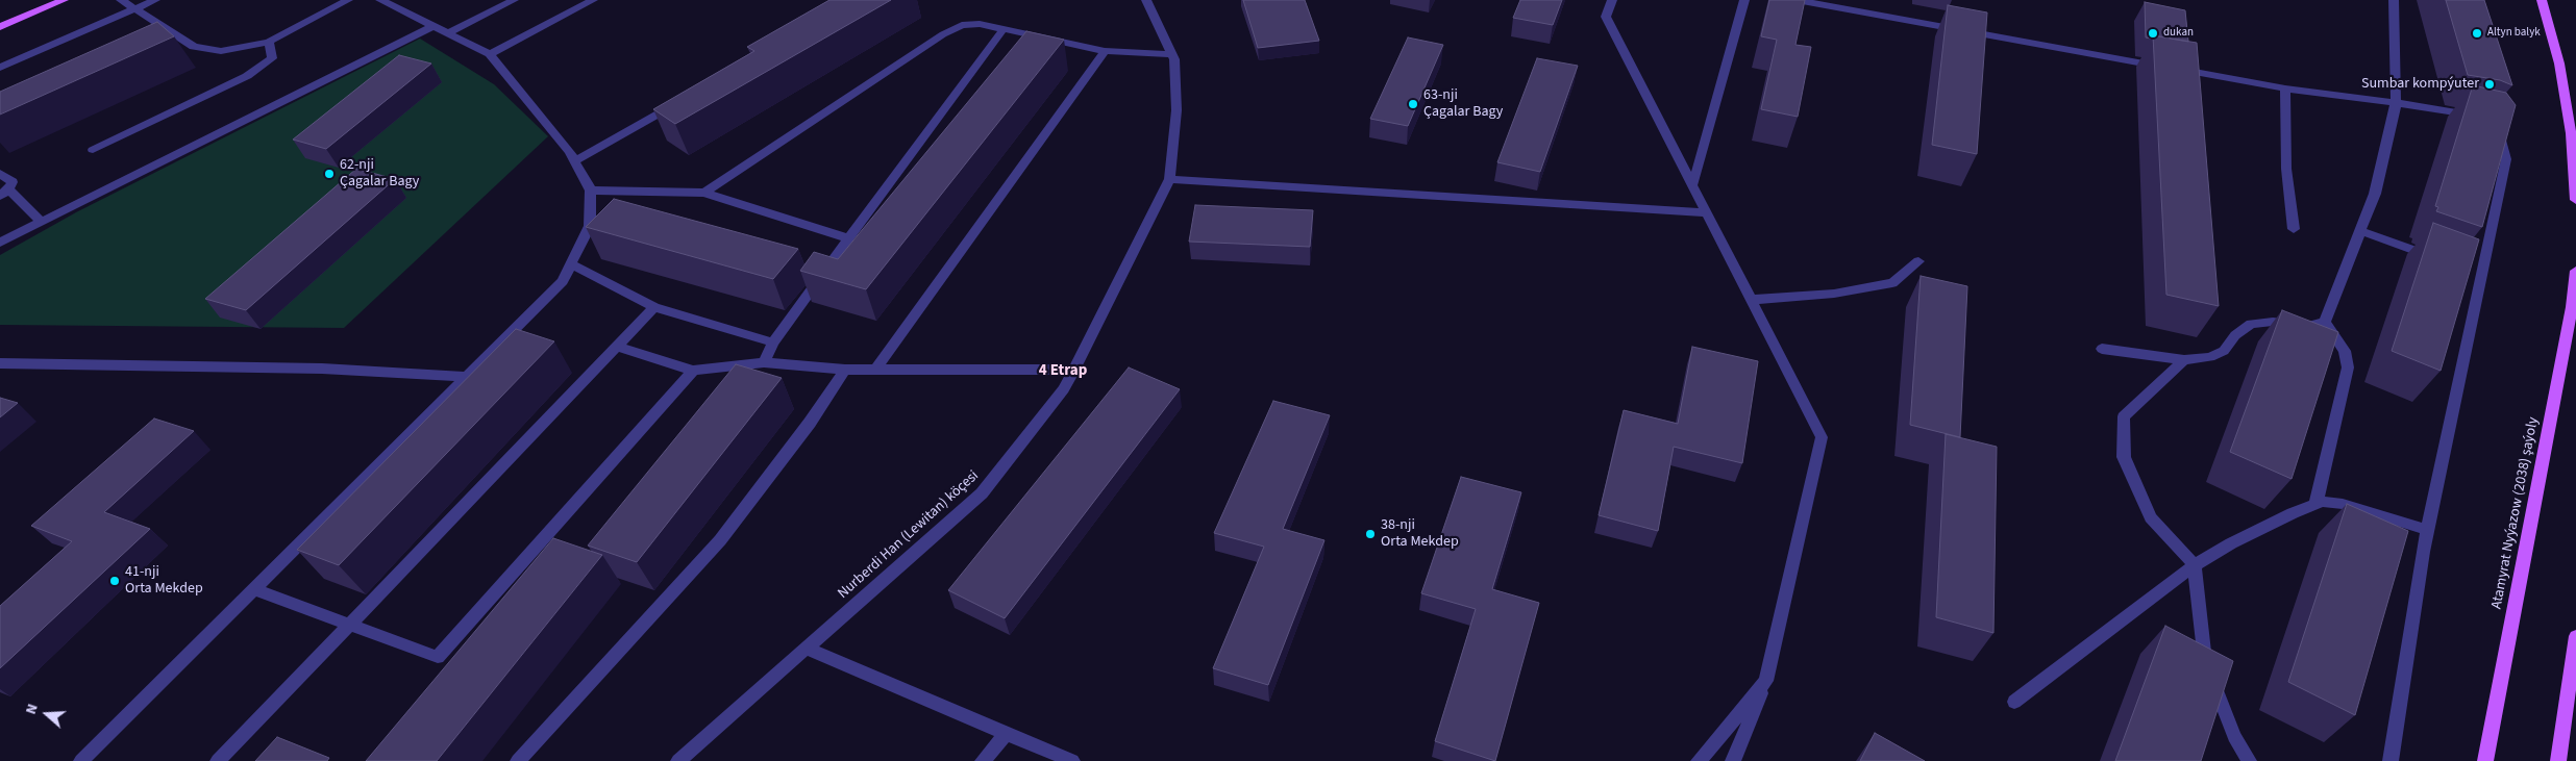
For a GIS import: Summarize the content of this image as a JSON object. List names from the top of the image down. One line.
{"streets":{"main road":["Atamyrat Nyýazow (2038) şaýoly"],"street":["Nurberdi Han (Lewitan) köçesi"]},"districts":["4 Etrap"],"places":["dukan","Altyn balyk","Sumbar kompýuter","63-nji Çagalar Bagy","62-nji Çagalar Bagy","38-nji Orta Mekdep","41-nji Orta Mekdep"],"north":"left"}
